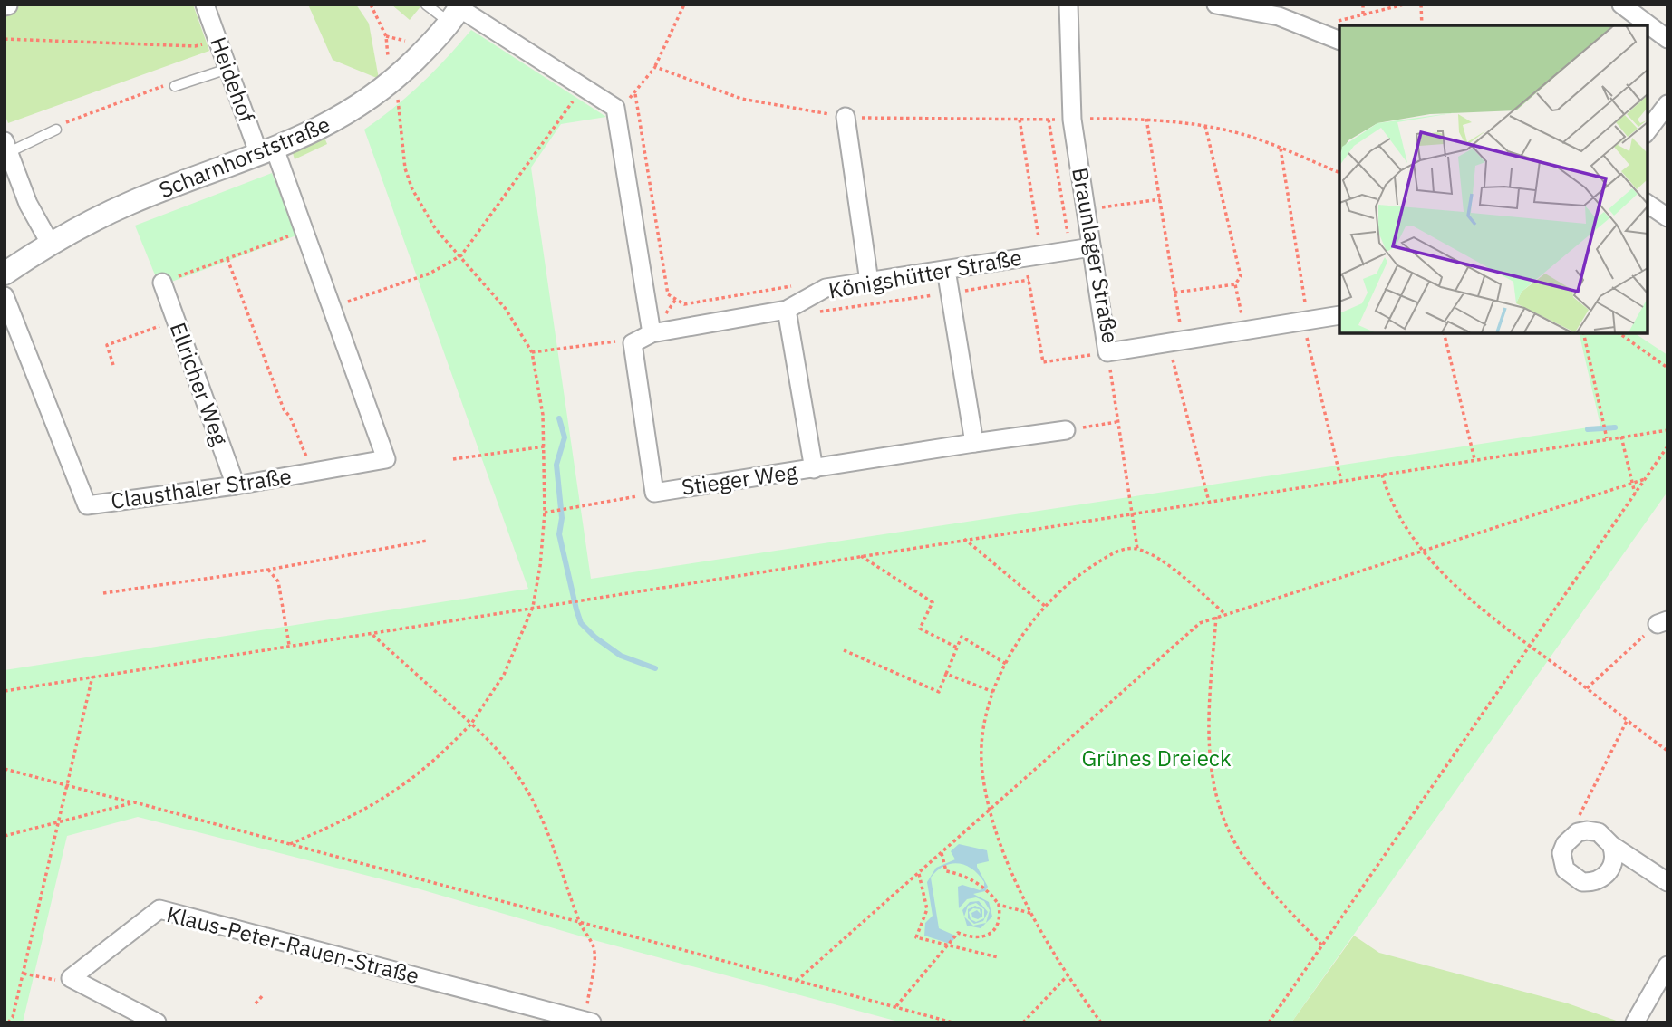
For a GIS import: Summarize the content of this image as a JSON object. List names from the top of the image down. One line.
{"streets":{"street":["Heidehof","Scharnhorststraße","Braunlager Straße","Königshütter Straße","Ellricher Weg","Stieger Weg","Clausthaler Straße","Klaus-Peter-Rauen-Straße"]},"crossings":[["Heidehof","Scharnhorststraße"],["Heidehof","Clausthaler Straße"],["Scharnhorststraße","Clausthaler Straße"],["Braunlager Straße","Königshütter Straße"],["Königshütter Straße","Stieger Weg"],["Ellricher Weg","Clausthaler Straße"]],"parks":["Grünes Dreieck"]}
